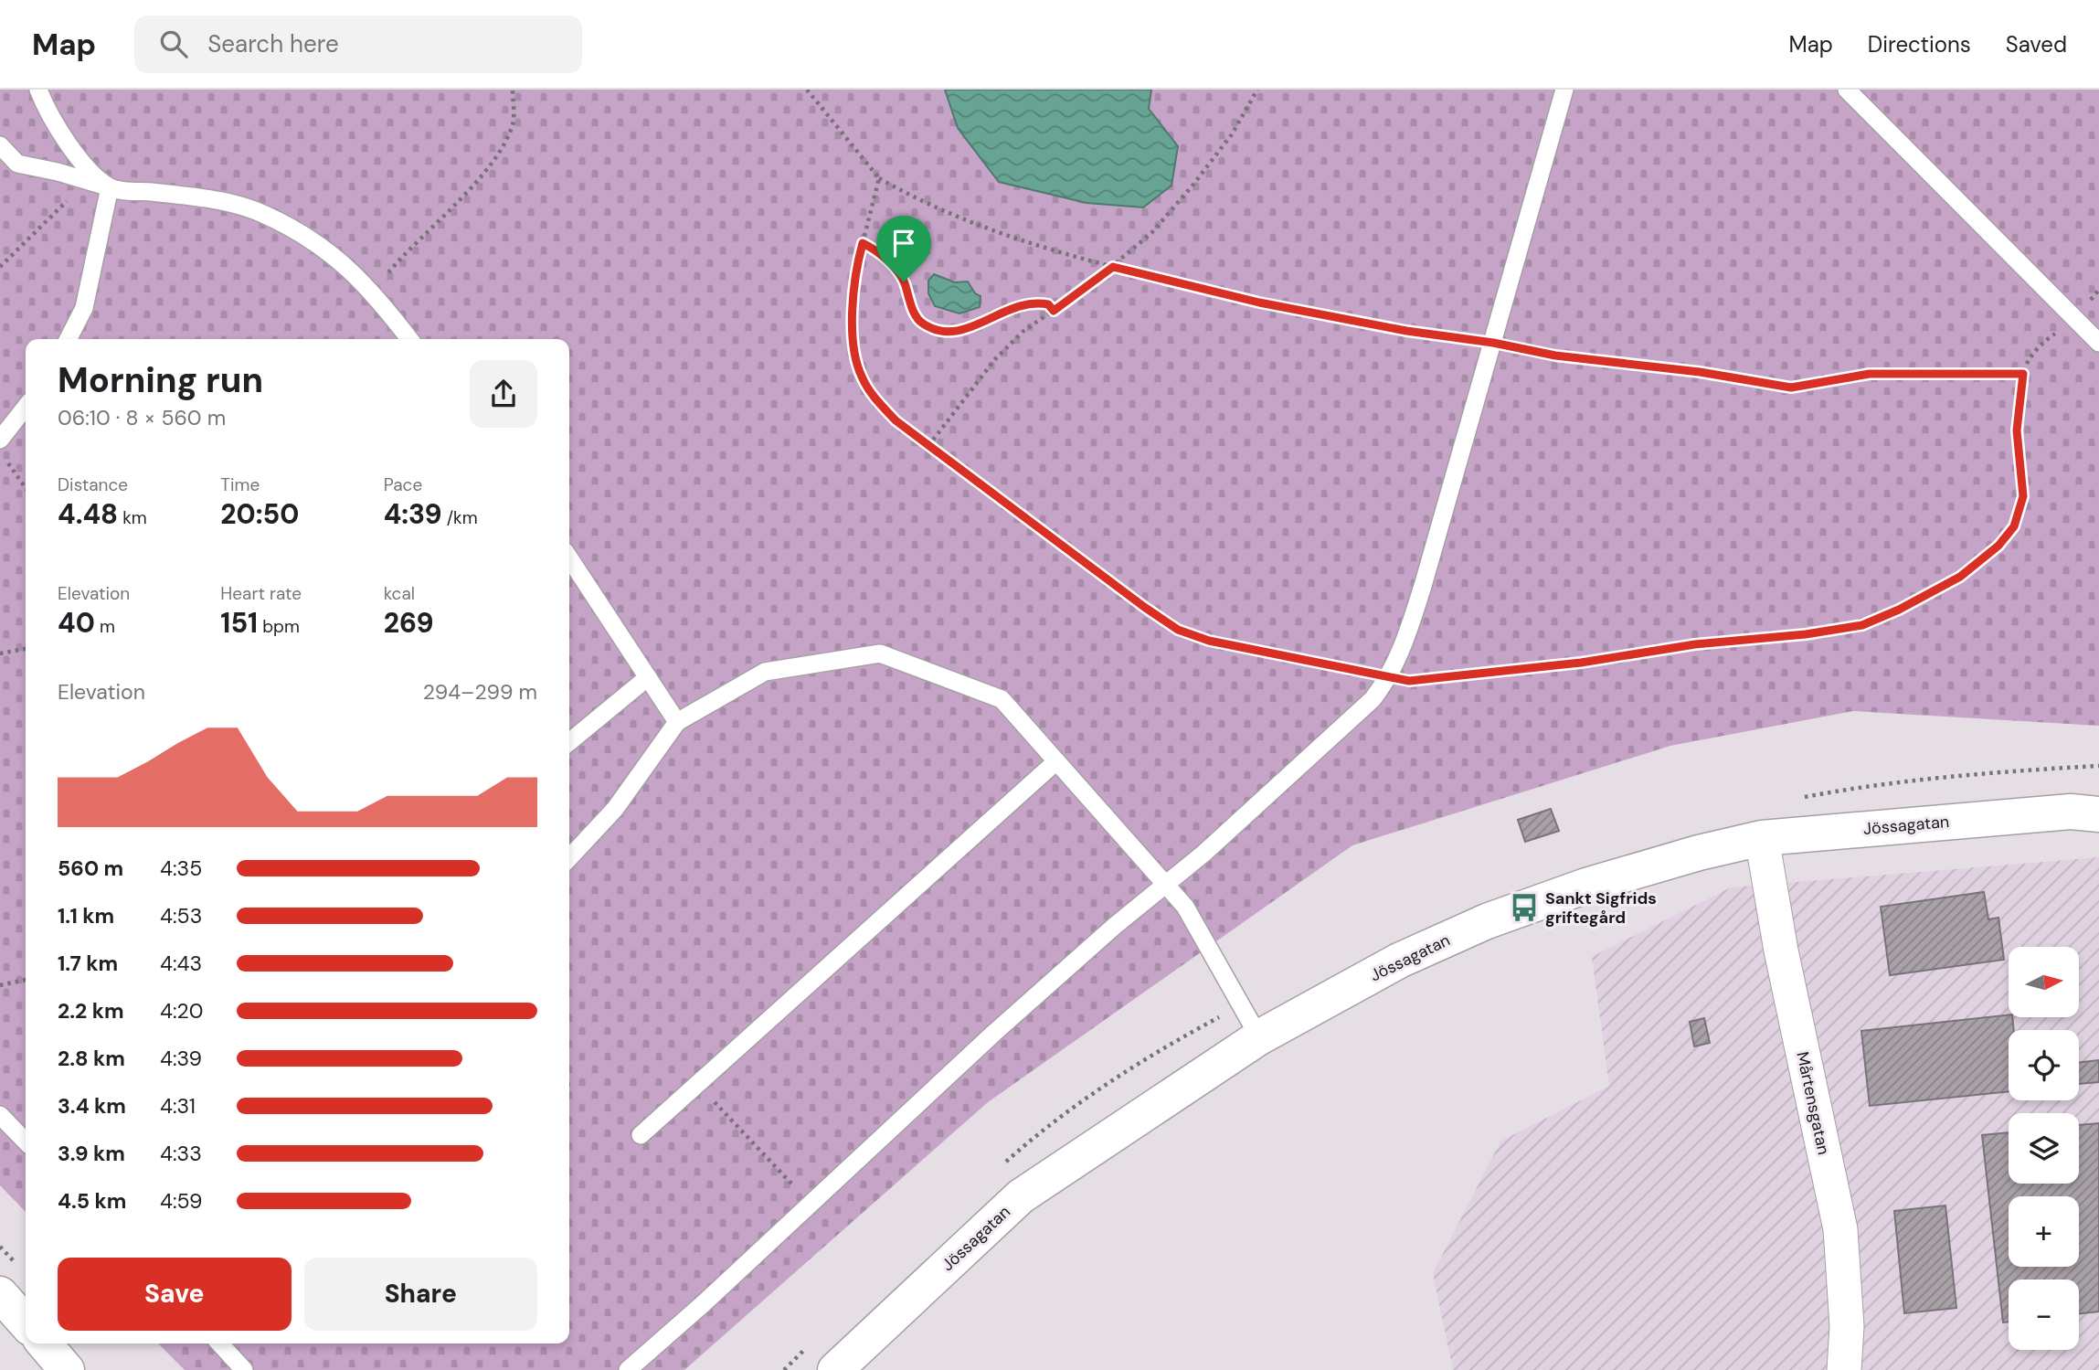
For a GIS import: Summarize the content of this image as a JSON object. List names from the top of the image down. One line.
{"streets":{"street":["Jössagatan","Mårtensgatan"]},"crossings":[["Jössagatan","Mårtensgatan"]],"places":{"bus stop":["Sankt Sigfrids griftegård"]},"north":"right","page":{"header":"Map","search":"Search here","nav":["Map","Directions","Saved"],"heading":["Morning run","06:10 · 8 × 560 m"],"stats":[["Distance","4.48 km"],["Time","20:50"],["Pace","4:39 /km"],["Elevation","40 m"],["Heart rate","151 bpm"],["kcal","269"]],"chart":["Elevation","294–299 m"],"list":[{"name":"560 m","note":"4:35"},{"name":"1.1 km","note":"4:53"},{"name":"1.7 km","note":"4:43"},{"name":"2.2 km","note":"4:20"},{"name":"2.8 km","note":"4:39"},{"name":"3.4 km","note":"4:31"},{"name":"3.9 km","note":"4:33"},{"name":"4.5 km","note":"4:59"}],"map_buttons":["+","−"],"buttons":["Save","Share"]}}
